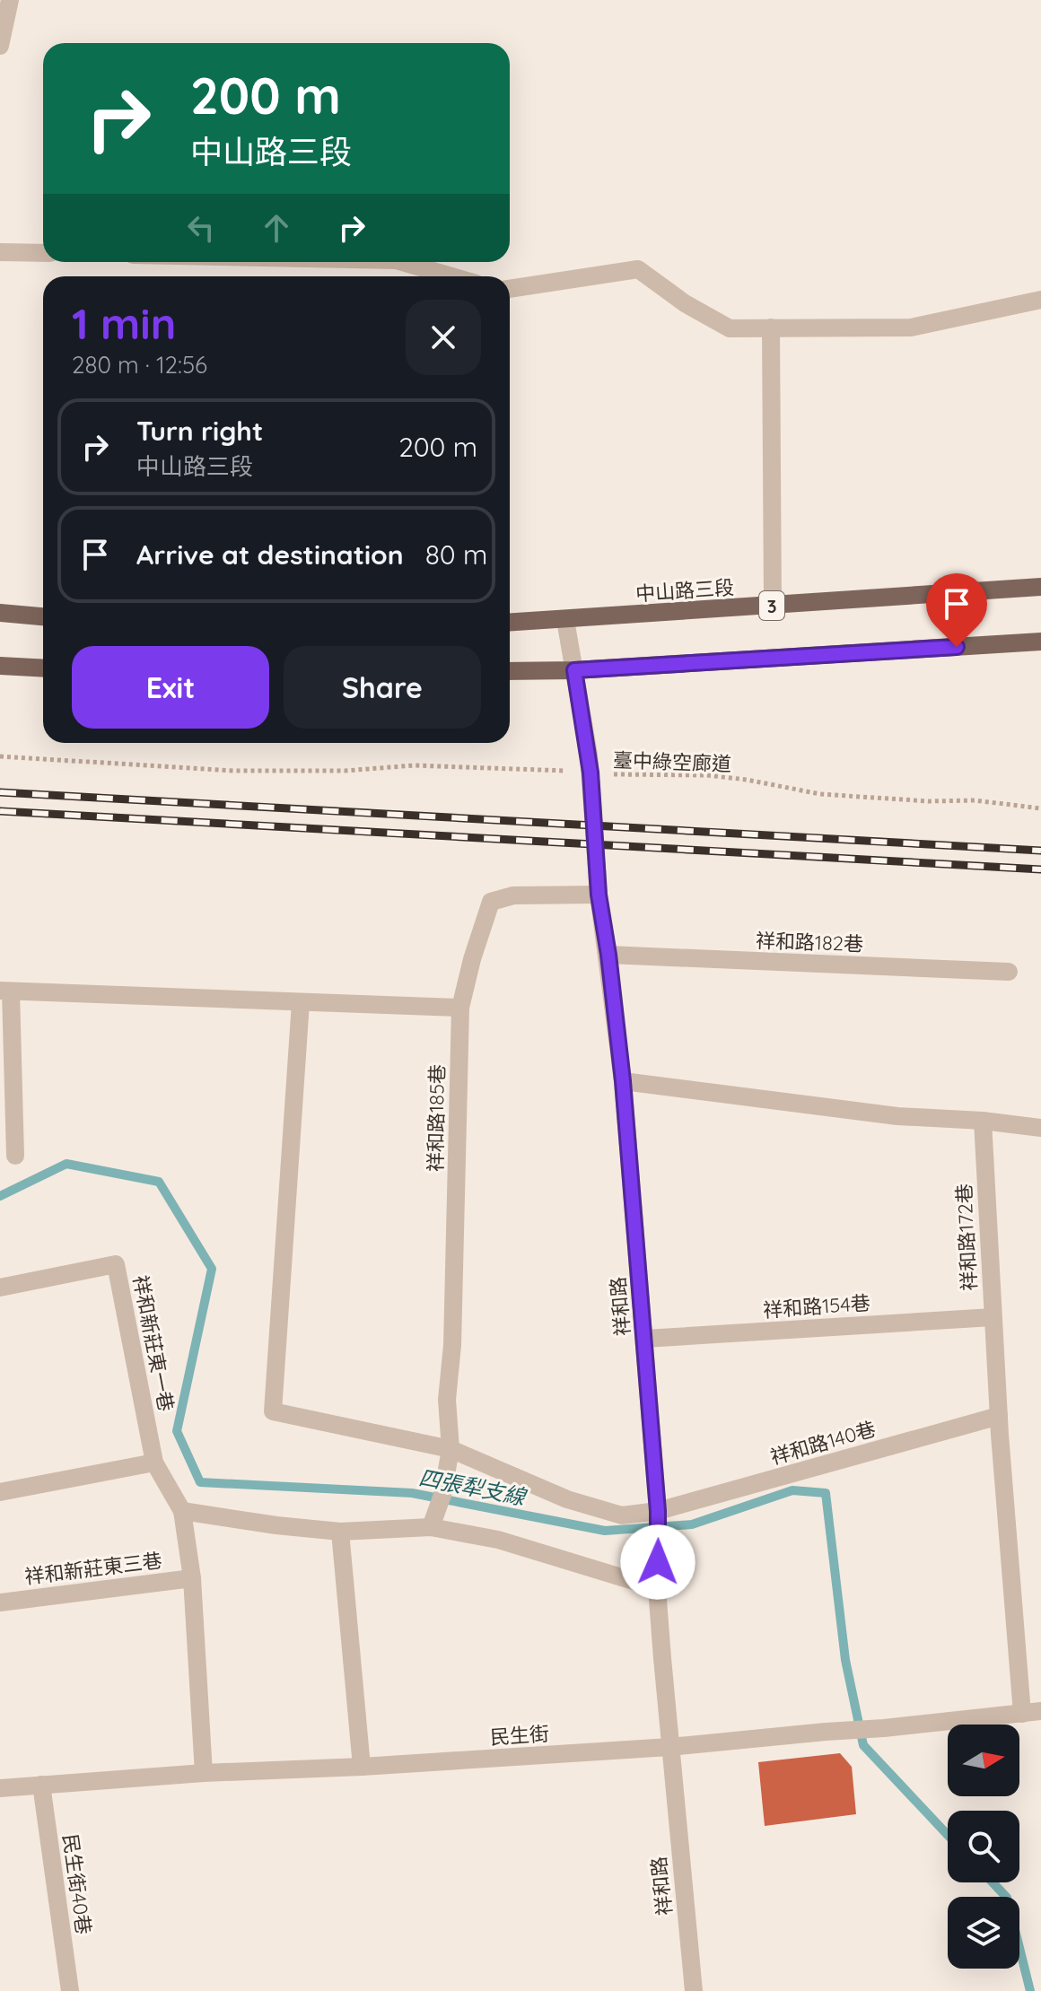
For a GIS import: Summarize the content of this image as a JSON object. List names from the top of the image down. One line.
{"streets":{"main road":["中山路三段","3"],"street":["祥和路182巷","祥和路185巷","祥和路172巷","祥和路","祥和路154巷","祥和新莊東一巷","祥和路140巷","祥和新莊東三巷","民生街","民生街40巷"],"path":["臺中綠空廊道"]},"crossings":[["中山路三段","祥和路"],["臺中綠空廊道","祥和路"],["祥和路182巷","祥和路"],["祥和路185巷","祥和路"],["祥和路185巷","祥和路140巷"],["祥和路172巷","祥和路154巷"],["祥和路172巷","祥和路140巷"],["祥和路172巷","民生街"],["祥和路","祥和路154巷"],["祥和路","祥和路140巷"],["祥和路","民生街"],["民生街","民生街40巷"]],"water":["四張犁支線"],"north":"right","page":{"turn":["200 m","中山路三段"],"heading":["1 min","280 m · 12:56"],"list":[{"name":"Turn right","note":"中山路三段","value":"200 m"},{"name":"Arrive at destination","value":"80 m"}],"buttons":["Exit","Share"]}}
